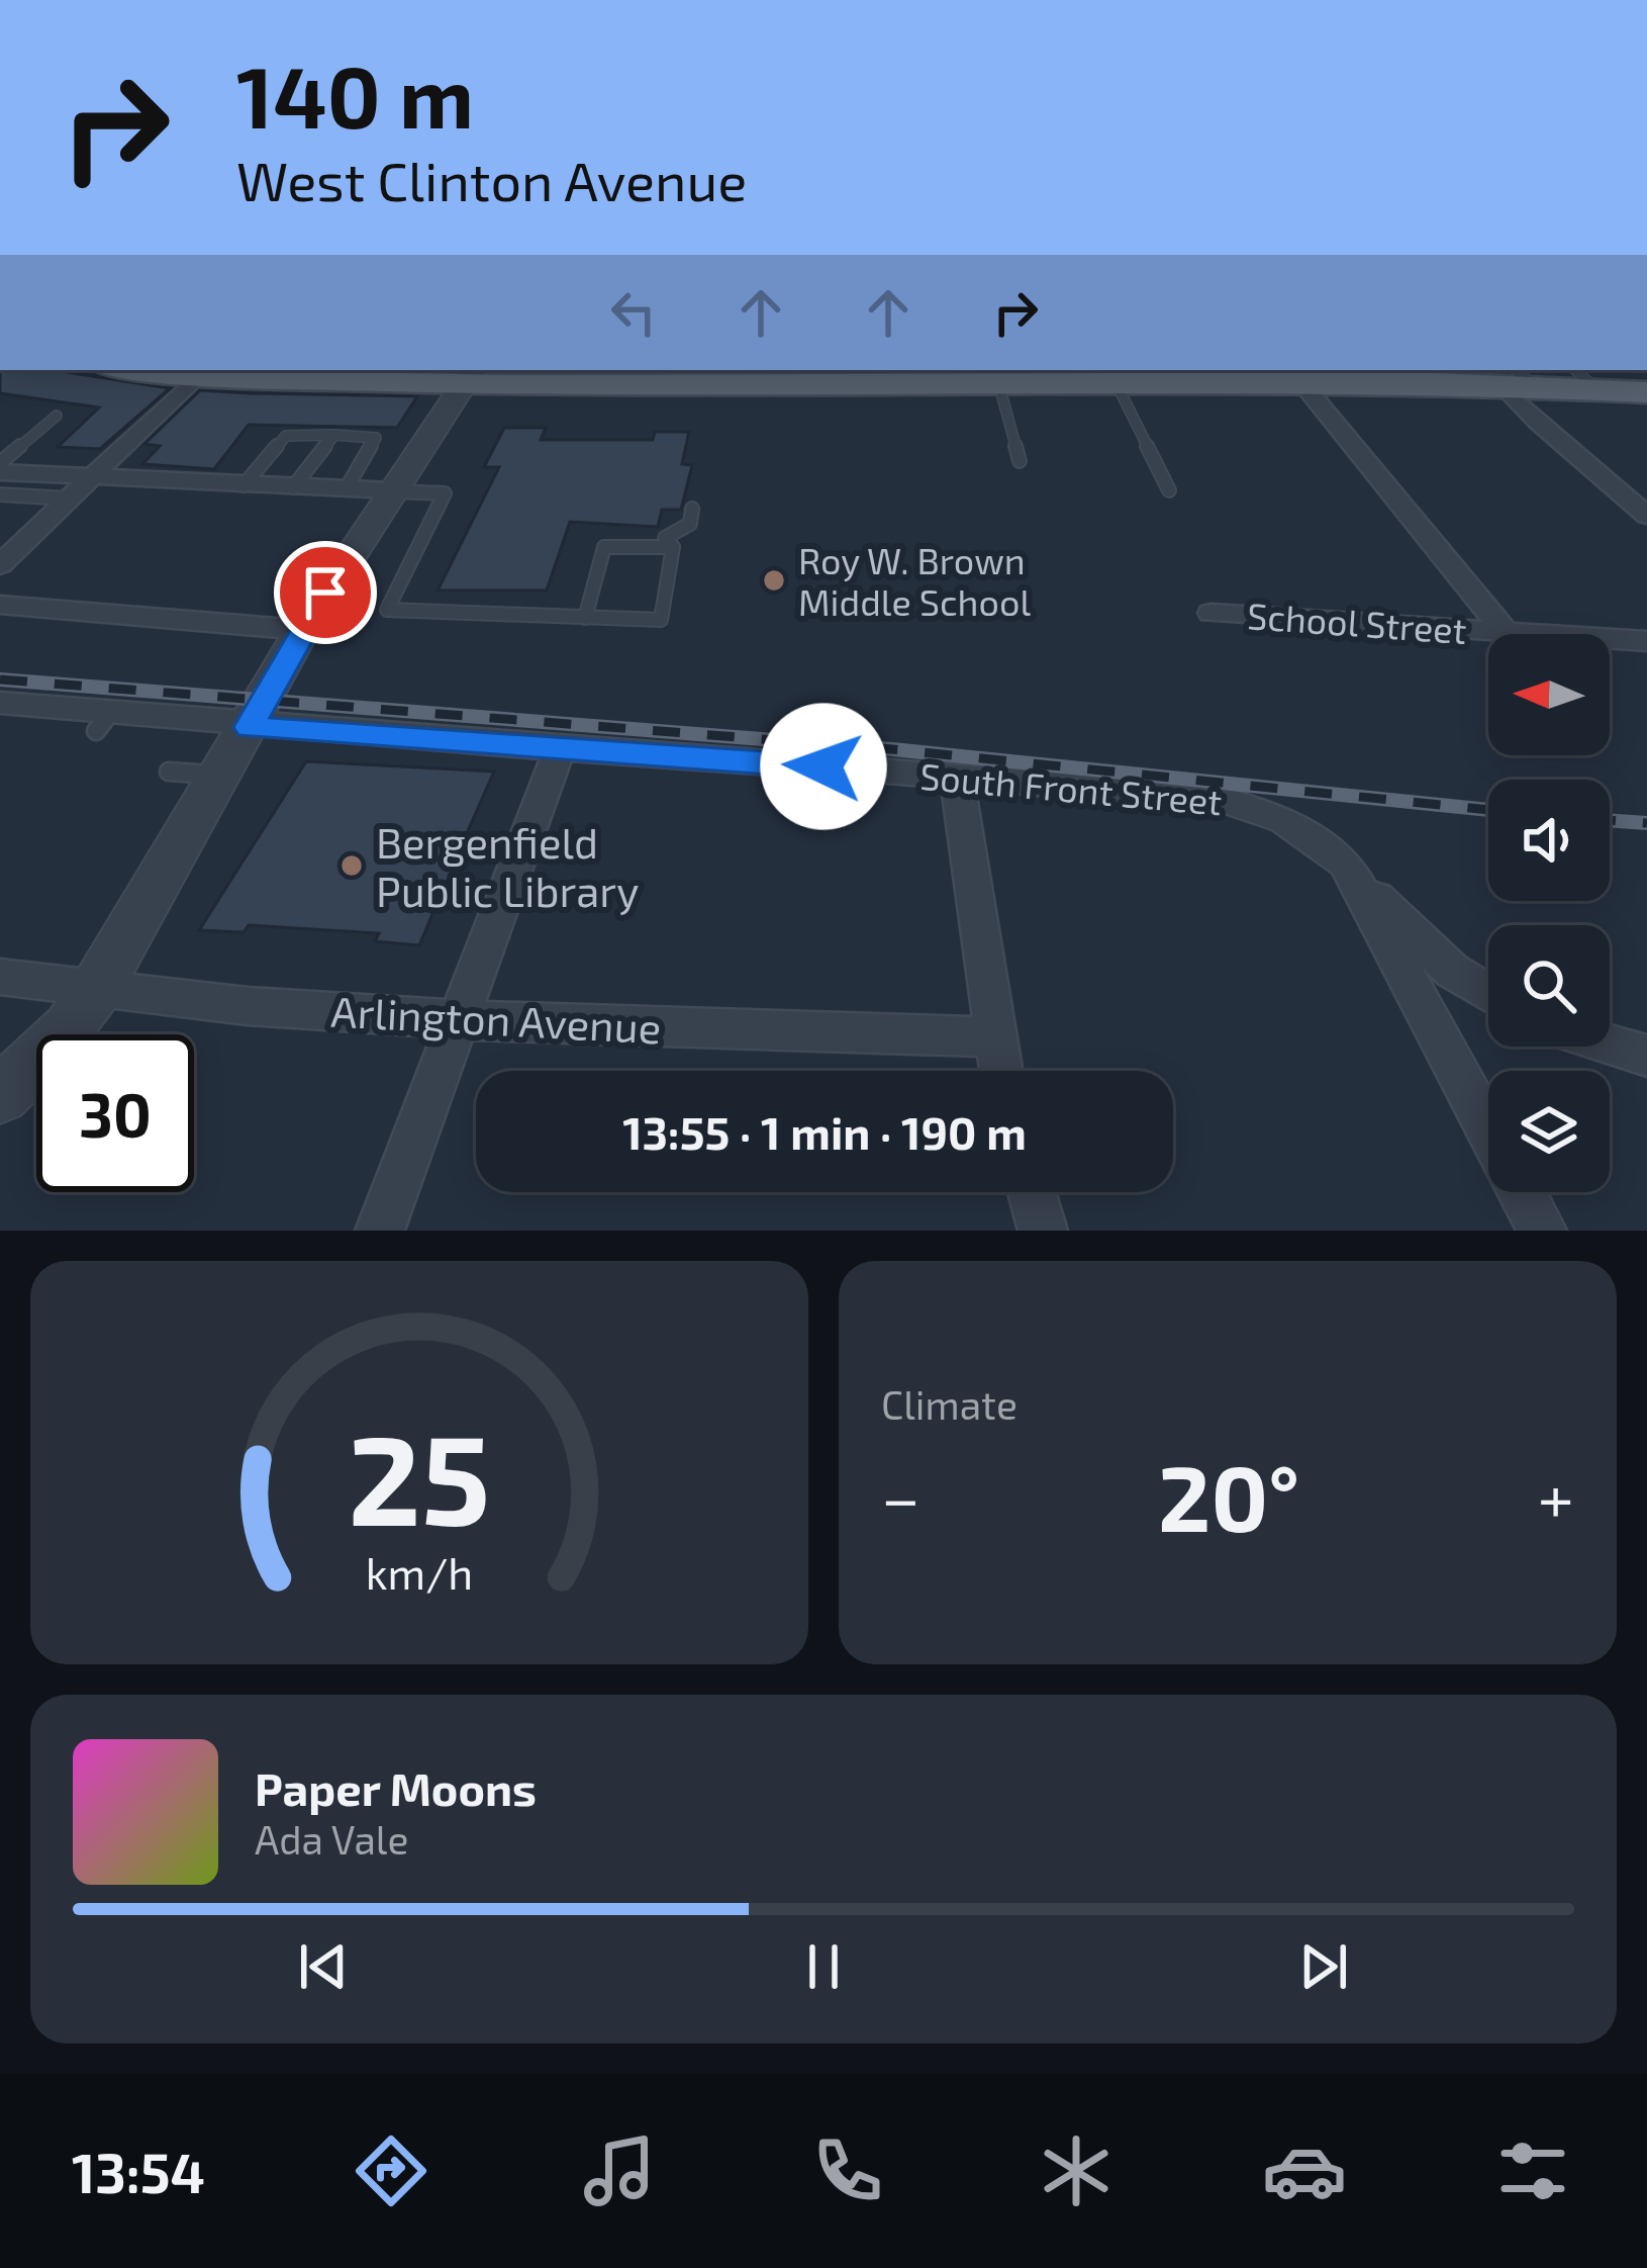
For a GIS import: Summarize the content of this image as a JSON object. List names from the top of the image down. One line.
{"streets":{"street":["School Street","South Front Street","Arlington Avenue"]},"places":["Roy W. Brown Middle School","Bergenfield Public Library"],"north":"left","page":{"turn":["140 m","West Clinton Avenue"],"limit":"30","trip":"13:55 · 1 min · 190 m","tile":"Climate","heat":["−","20°","+"],"song":["Paper Moons","Ada Vale"],"tabs":"13:54","gauge":["25","km/h"]}}
